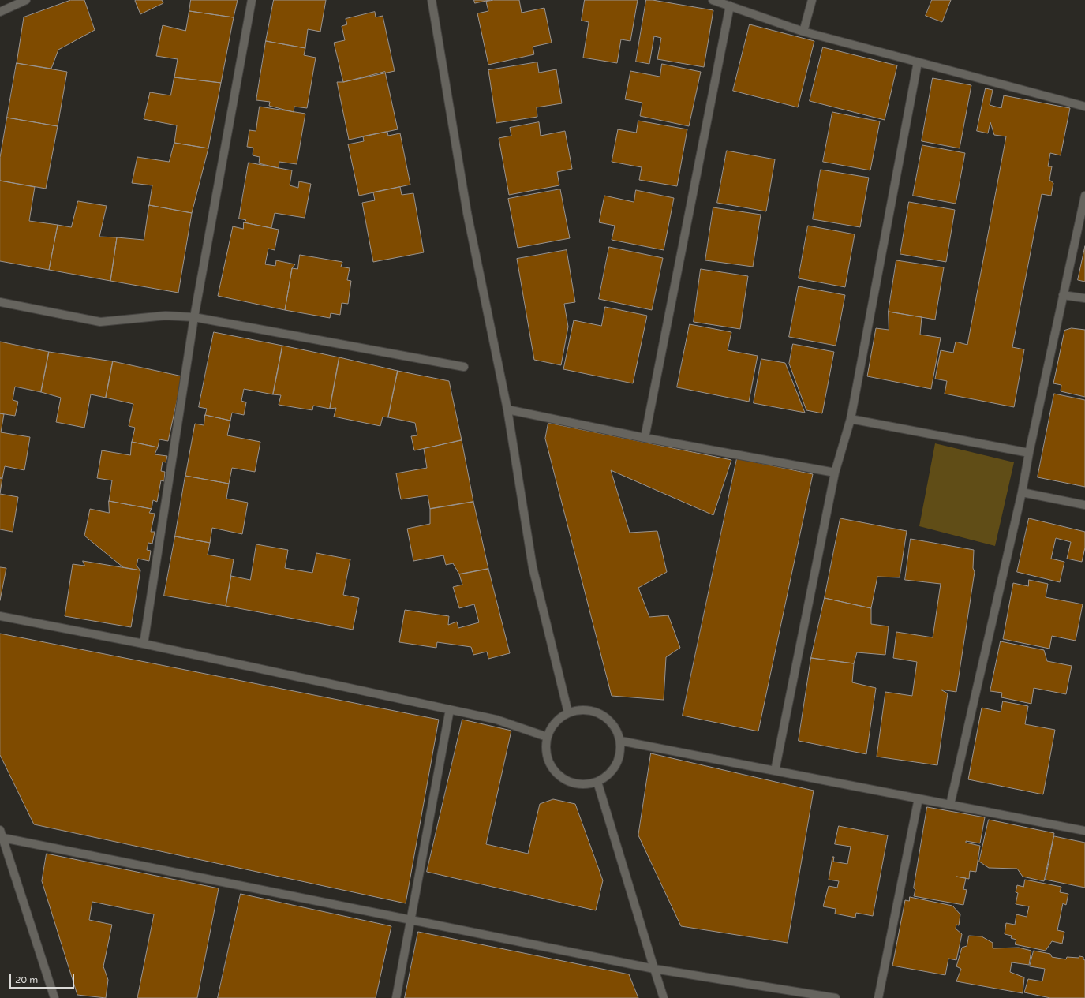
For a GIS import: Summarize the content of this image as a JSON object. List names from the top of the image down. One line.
{"scale_bar":"20 m"}
